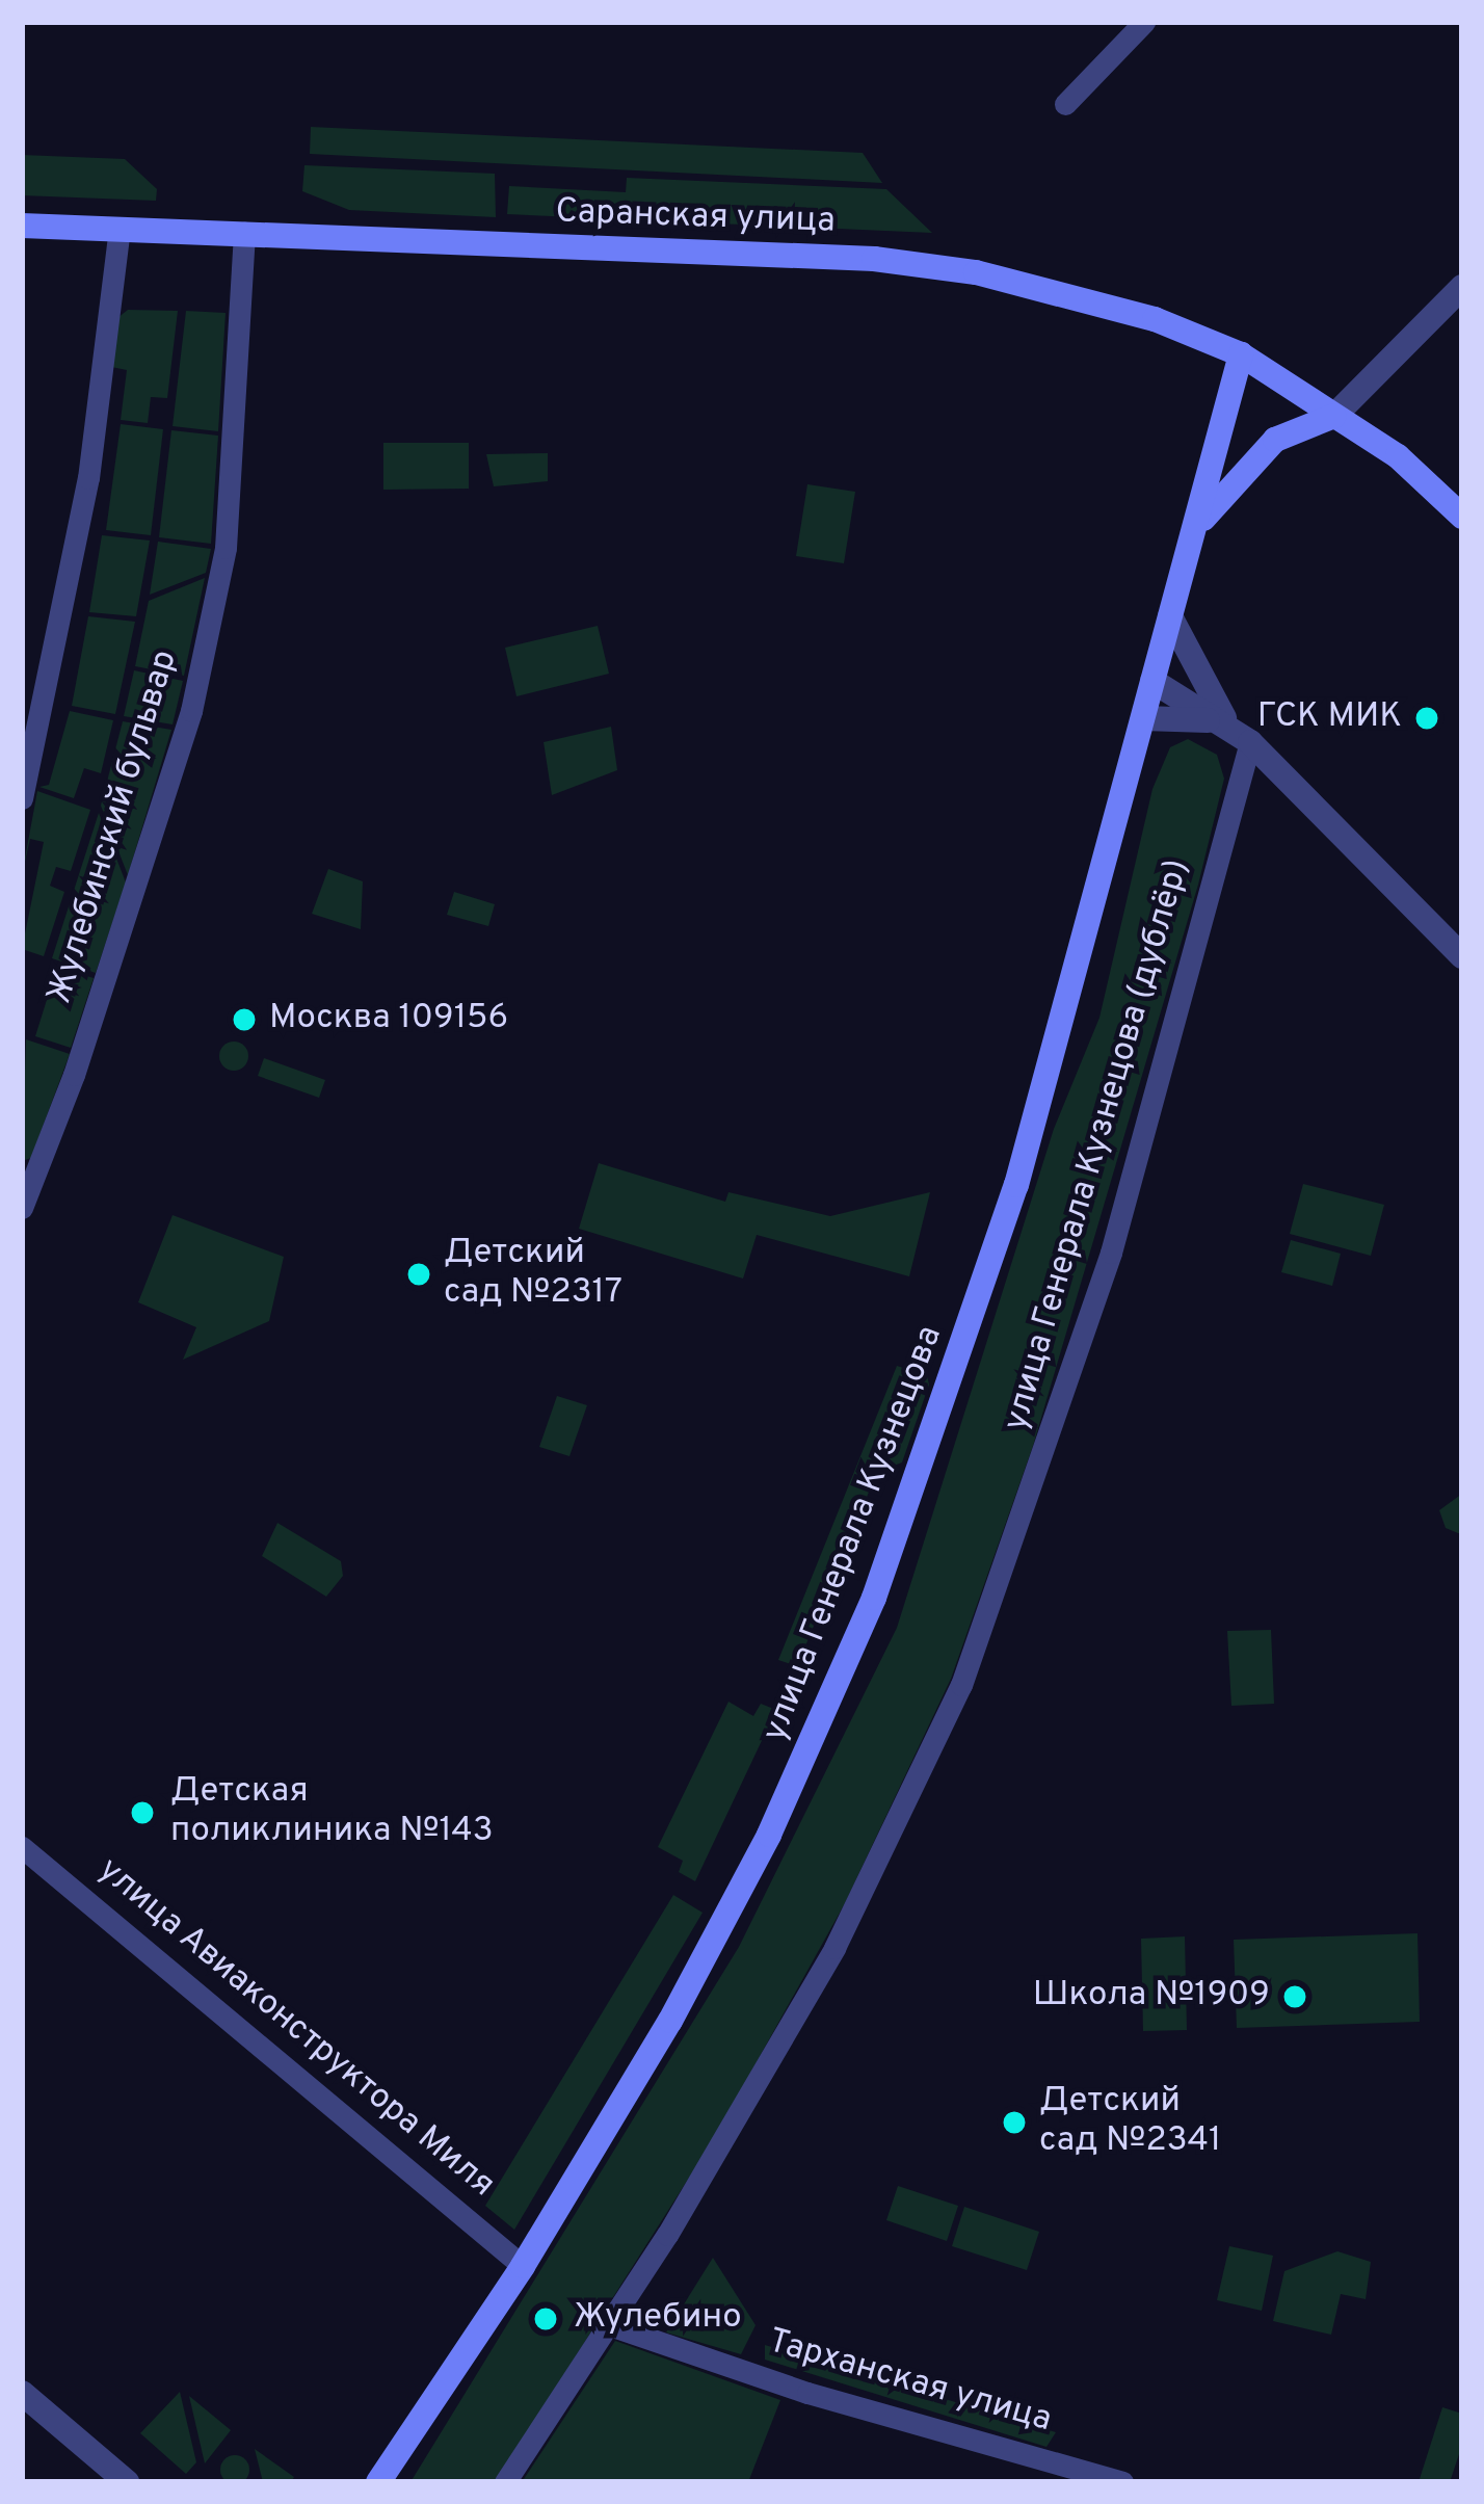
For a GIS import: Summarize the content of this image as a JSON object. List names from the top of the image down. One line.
{"streets":{"main road":["Саранская улица","улица Генерала Кузнецова"],"street":["Жулебинский бульвар","улица Генерала Кузнецова (дублёр)","улица Авиаконструктора Миля","Тарханская улица"]},"crossings":[["Саранская улица","Жулебинский бульвар"],["Саранская улица","улица Генерала Кузнецова"],["улица Генерала Кузнецова (дублёр)","Тарханская улица"],["улица Генерала Кузнецова","улица Авиаконструктора Миля"]],"places":["ГСК МИК","Москва 109156","Детский сад №2317","Детская поликлиника №143","Школа №1909","Детский сад №2341","Жулебино"]}
